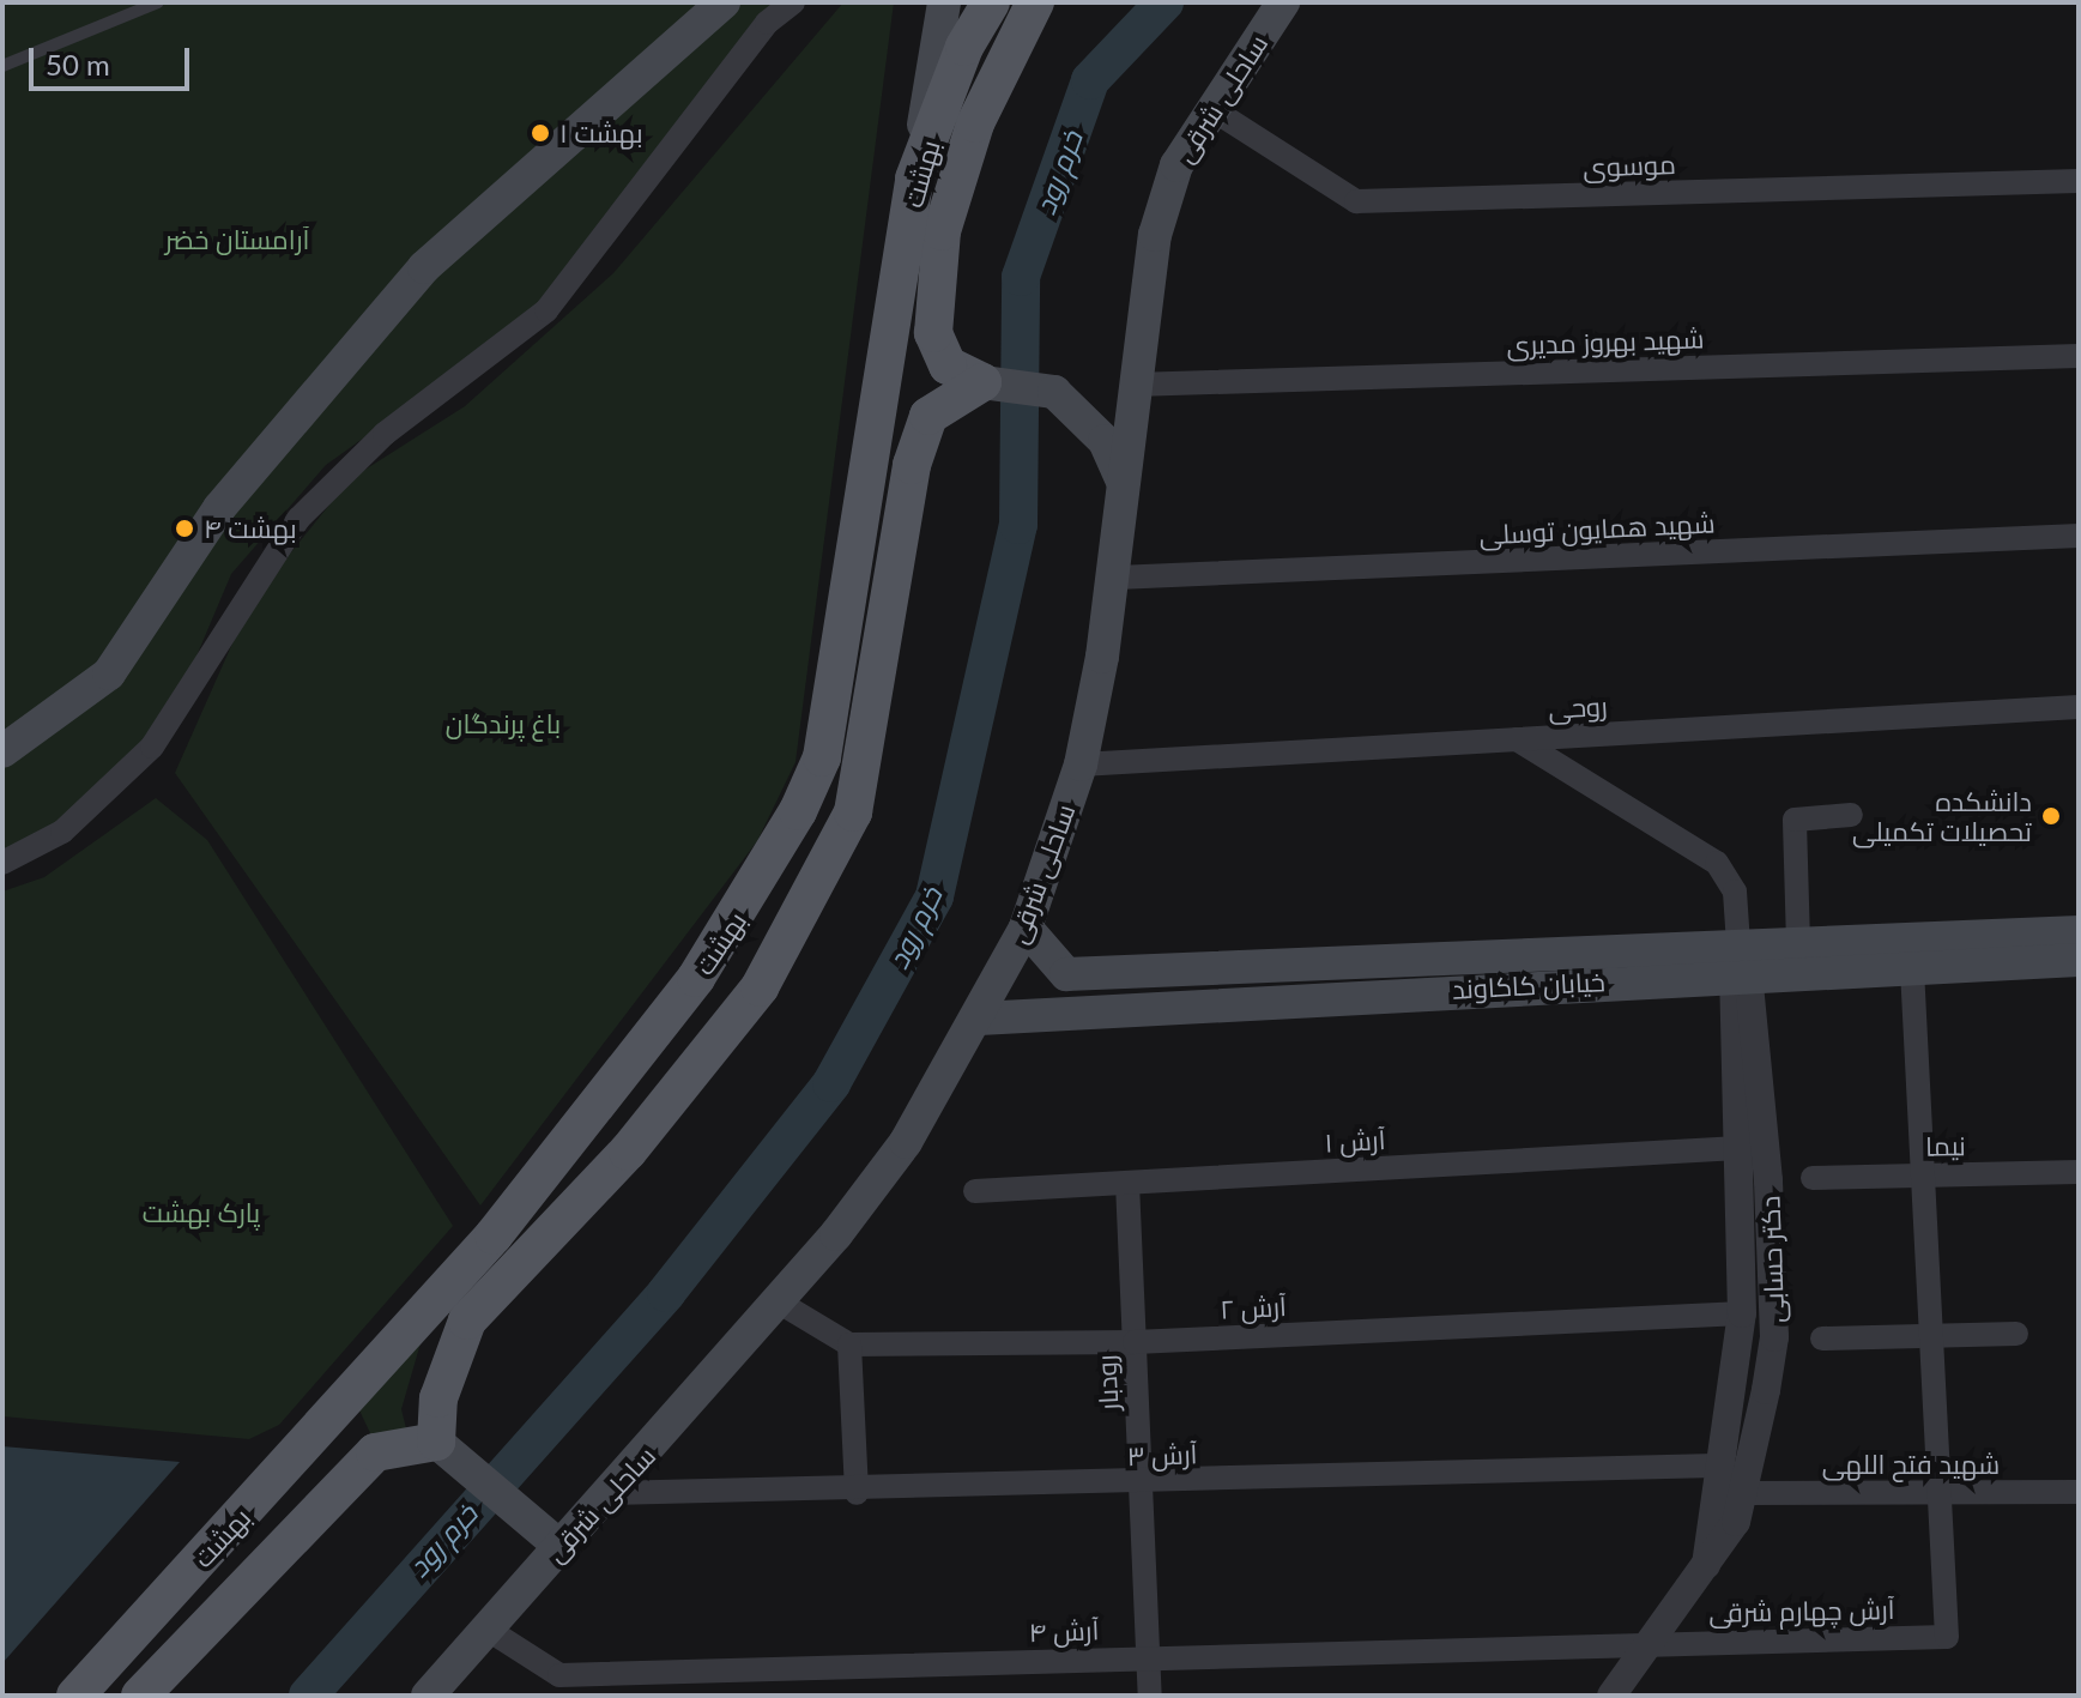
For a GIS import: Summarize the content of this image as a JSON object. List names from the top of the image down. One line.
{"streets":{"main road":["ساحلی شرقی","بهشت","خیابان کاکاوند"],"street":["موسوی","شهید بهروز مدیری","شهید همایون توسلی","روحی","آرش ۱","نیما","دکتر حسابی","آرش ۲","رودبار","آرش ۳","شهید فتح اللهی","آرش چهارم شرقی","آرش ۴"]},"crossings":[["ساحلی شرقی","موسوی"],["ساحلی شرقی","شهید بهروز مدیری"],["ساحلی شرقی","شهید همایون توسلی"],["ساحلی شرقی","روحی"],["ساحلی شرقی","خیابان کاکاوند"],["ساحلی شرقی","آرش ۳"],["ساحلی شرقی","آرش ۴"],["روحی","دکتر حسابی"],["خیابان کاکاوند","دکتر حسابی"],["آرش ۱","دکتر حسابی"],["آرش ۱","رودبار"],["دکتر حسابی","آرش ۲"],["دکتر حسابی","آرش ۳"],["دکتر حسابی","شهید فتح اللهی"],["دکتر حسابی","آرش چهارم شرقی"],["دکتر حسابی","آرش ۴"],["آرش ۲","رودبار"],["رودبار","آرش ۳"],["رودبار","آرش ۴"],["شهید فتح اللهی","آرش چهارم شرقی"],["آرش چهارم شرقی","آرش ۴"]],"water":["خرم رود"],"parks":["آرامستان خضر","باغ پرندگان","پارک بهشت"],"places":["بهشت ۱","بهشت ۴","دانشکده تحصیلات تکمیلی"],"scale_bar":"50 m"}
